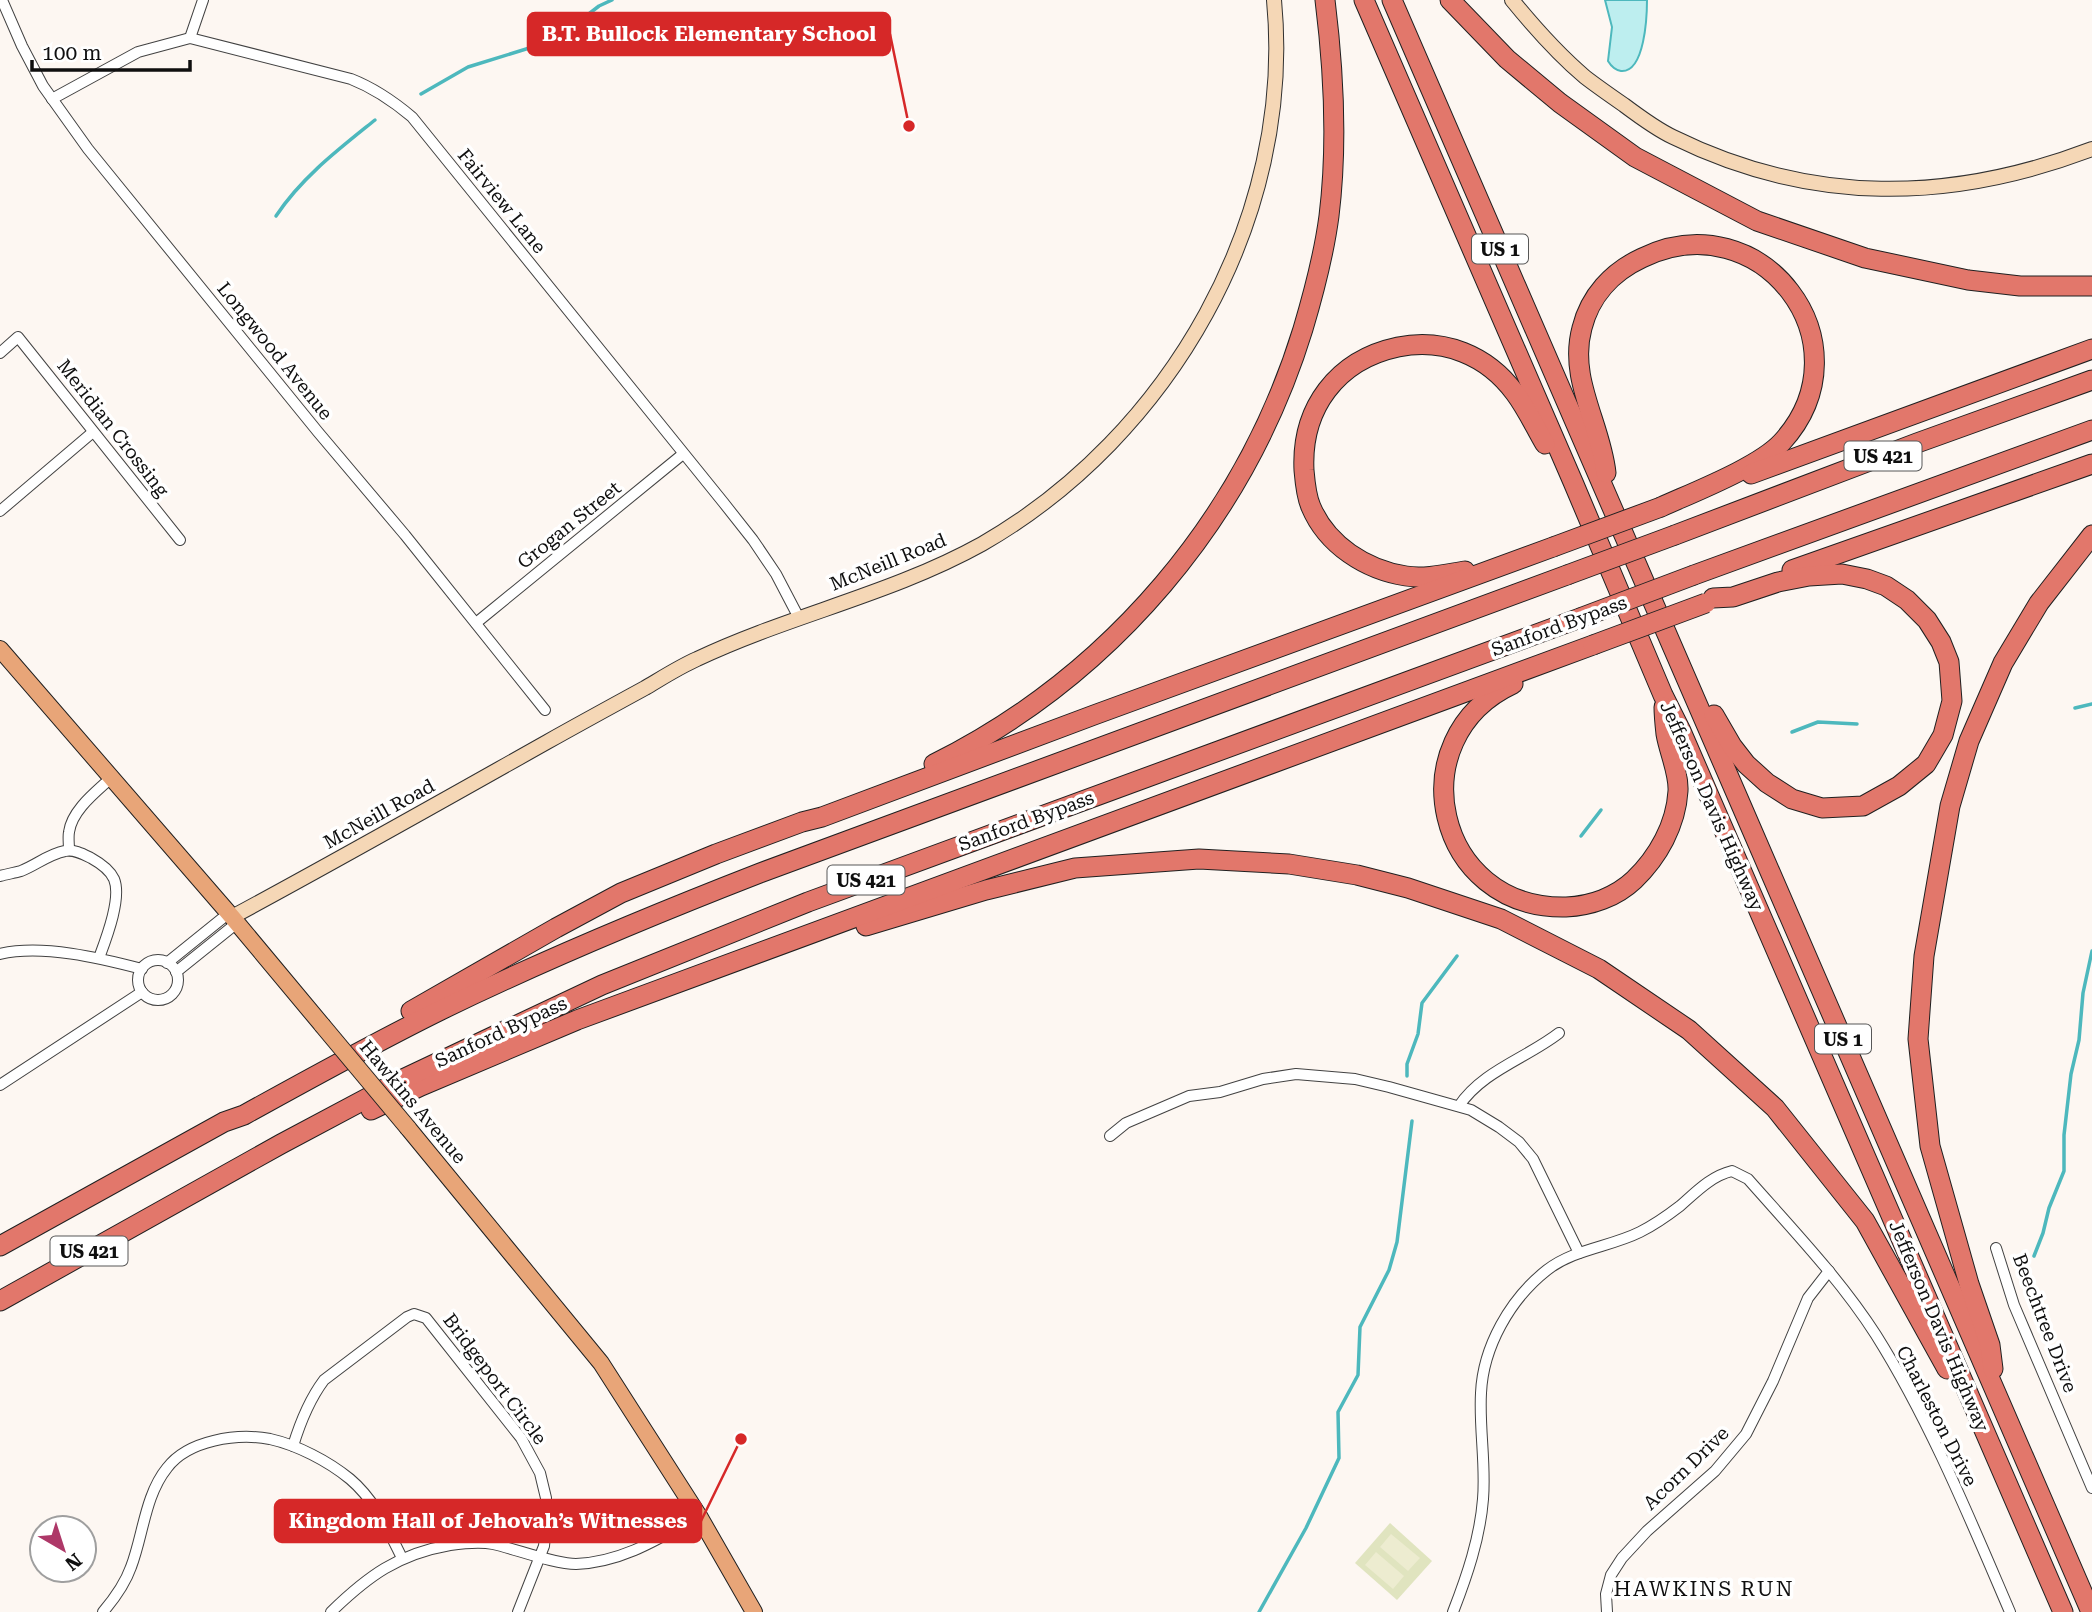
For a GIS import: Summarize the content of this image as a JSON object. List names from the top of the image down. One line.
{"streets":{"highway":["US 1","US 421","Sanford Bypass","Jefferson Davis Highway"],"main road":["Hawkins Avenue"],"street":["Fairview Lane","Longwood Avenue","Meridian Crossing","Grogan Street","McNeill Road","Beechtree Drive","Bridgeport Circle","Charleston Drive","Acorn Drive"]},"crossings":[["Fairview Lane","Longwood Avenue"],["Fairview Lane","Grogan Street"],["Fairview Lane","McNeill Road"],["Longwood Avenue","Grogan Street"],["McNeill Road","Hawkins Avenue"],["Charleston Drive","Acorn Drive"]],"districts":["HAWKINS RUN"],"places":["B.T. Bullock Elementary School","Kingdom Hall of Jehovah’s Witnesses"],"scale_bar":"100 m","north":"bottom right"}
